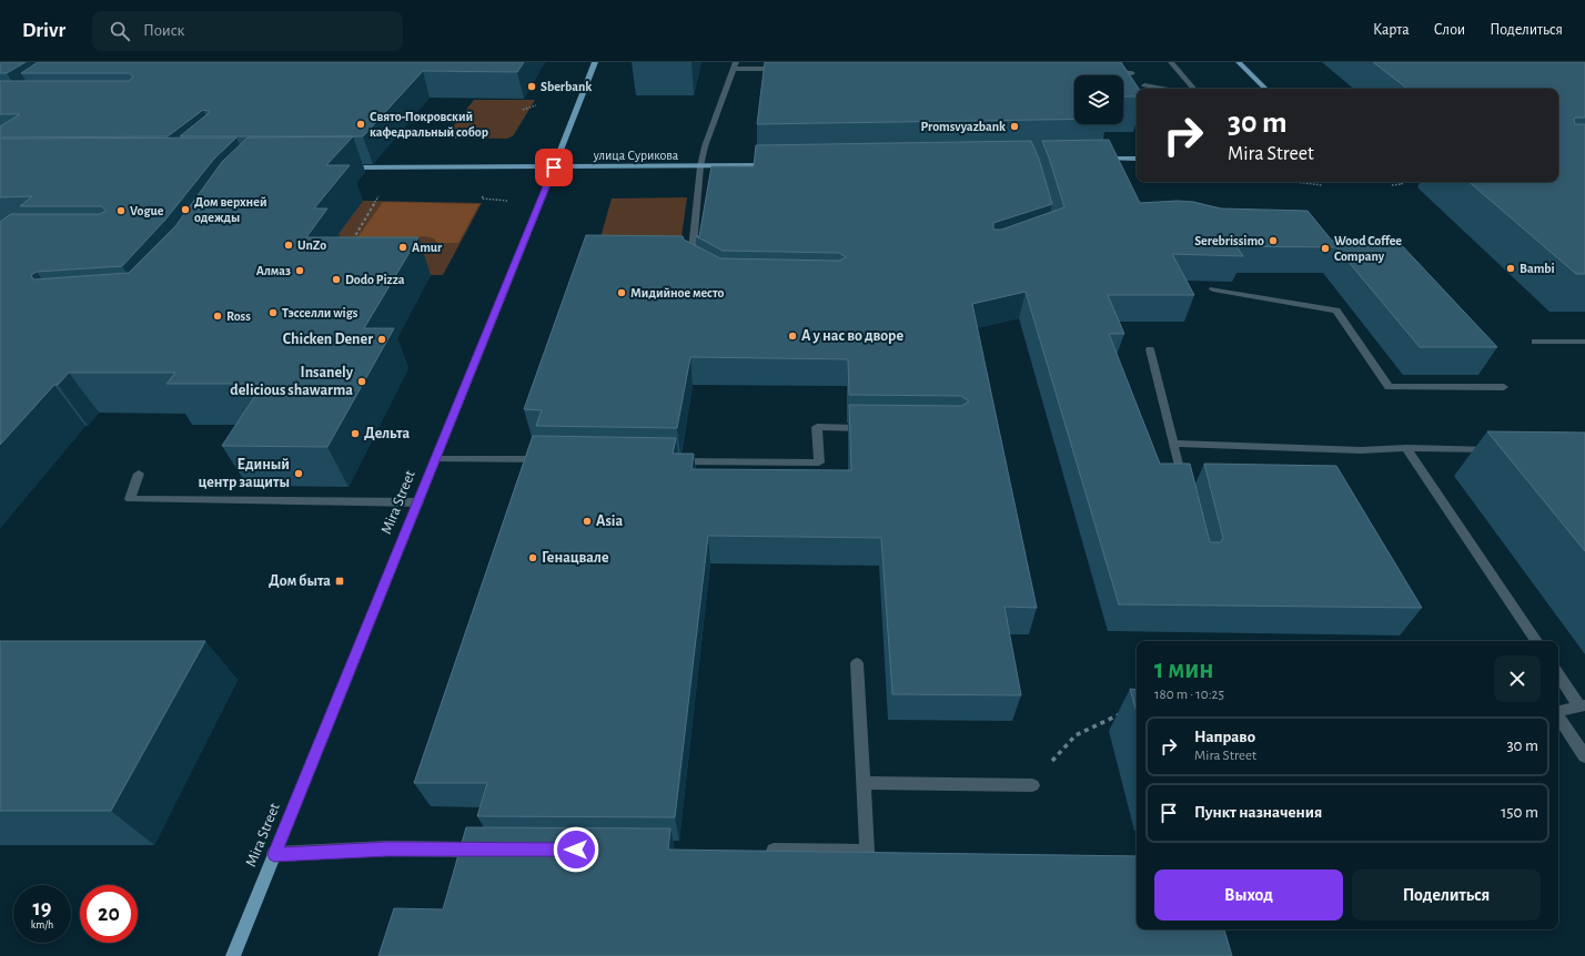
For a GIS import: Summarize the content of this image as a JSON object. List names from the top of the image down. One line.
{"streets":{"main road":["улица Сурикова","Mira Street"]},"crossings":[["улица Сурикова","Mira Street"]],"places":{"other":["Sberbank","Свято-Покровский кафедральный собор","Promsvyazbank","Дом верхней одежды","Vogue","Serebrissimo","UnZo","Amur","Wood Coffee Company","Bambi","Алмаз","Dodo Pizza","Мидийное место","Тэсселли wigs","Ross","А у нас во дворе","Chicken Dener","Insanely delicious shawarma","Дельта","Единый центр защиты","Asia","Генацвале"],"transit":["Дом быта"]},"page":{"header":"Drivr","search":"Поиск","nav":["Карта","Слои","Поделиться"],"turn":["30 m","Mira Street"],"heading":["1 мин","180 m · 10:25"],"list":[{"name":"Направо","note":"Mira Street","value":"30 m"},{"name":"Пункт назначения","value":"150 m"}],"buttons":["Выход","Поделиться"],"speed":"19 km/h","limit":"20"}}
